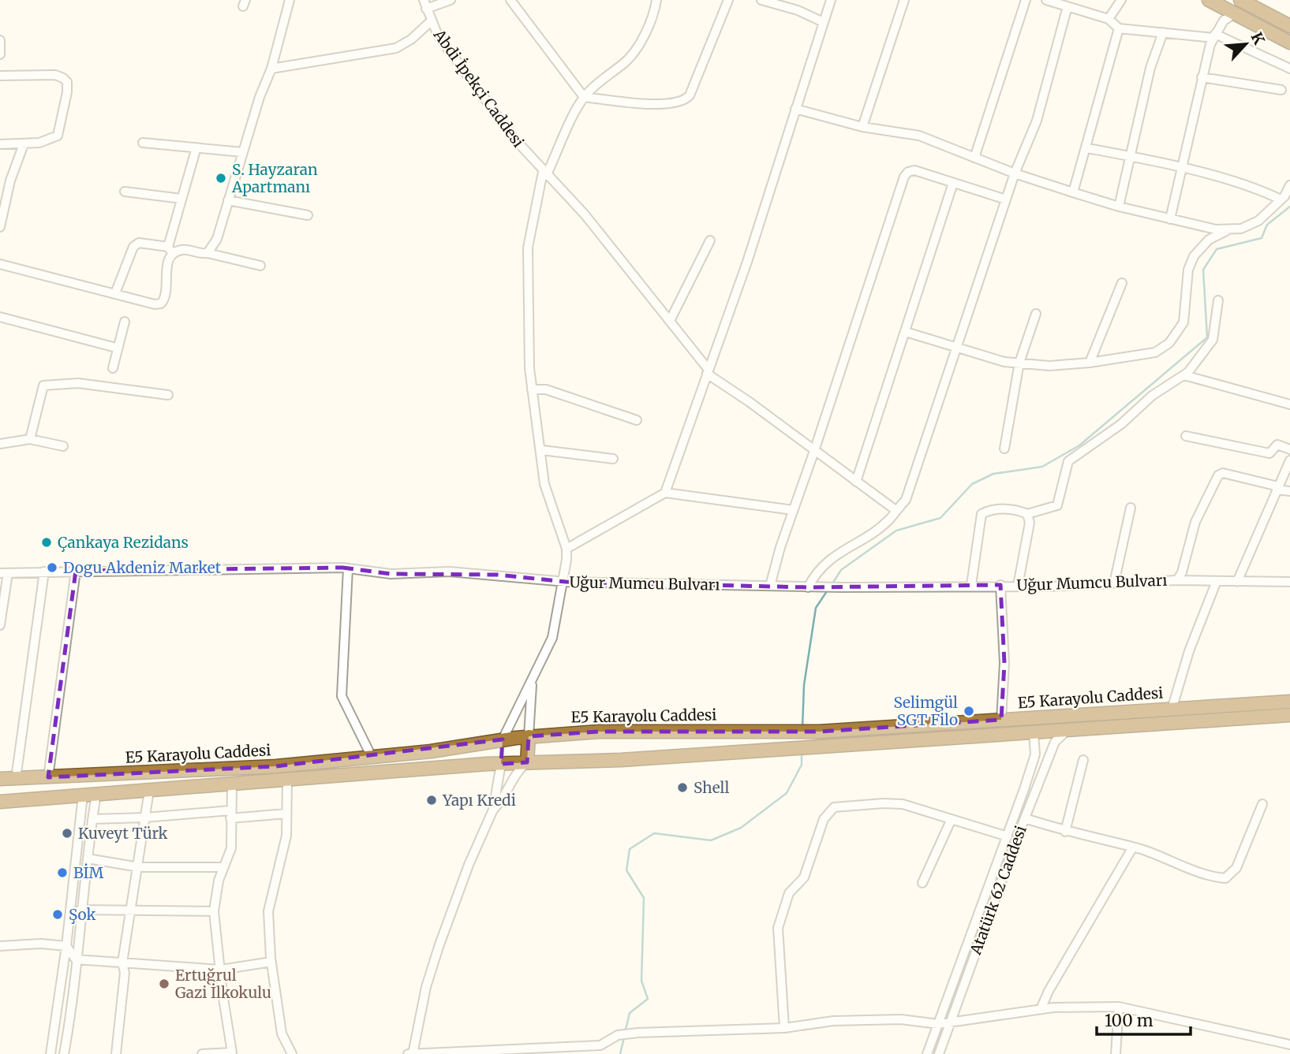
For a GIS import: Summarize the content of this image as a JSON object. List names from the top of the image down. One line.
{"streets":{"highway":["E5 Karayolu Caddesi"],"street":["Abdi İpekçi Caddesi","Uğur Mumcu Bulvarı","Atatürk 62 Caddesi"]},"crossings":[["E5 Karayolu Caddesi","Atatürk 62 Caddesi"]],"places":["S. Hayzaran Apartmanı","Çankaya Rezidans","Dogu Akdeniz Market","Selimgül SGT Filo","Shell","Yapı Kredi","Kuveyt Türk","BİM","Şok","Ertuğrul Gazi İlkokulu"],"scale_bar":"100 m","north":"top right"}
